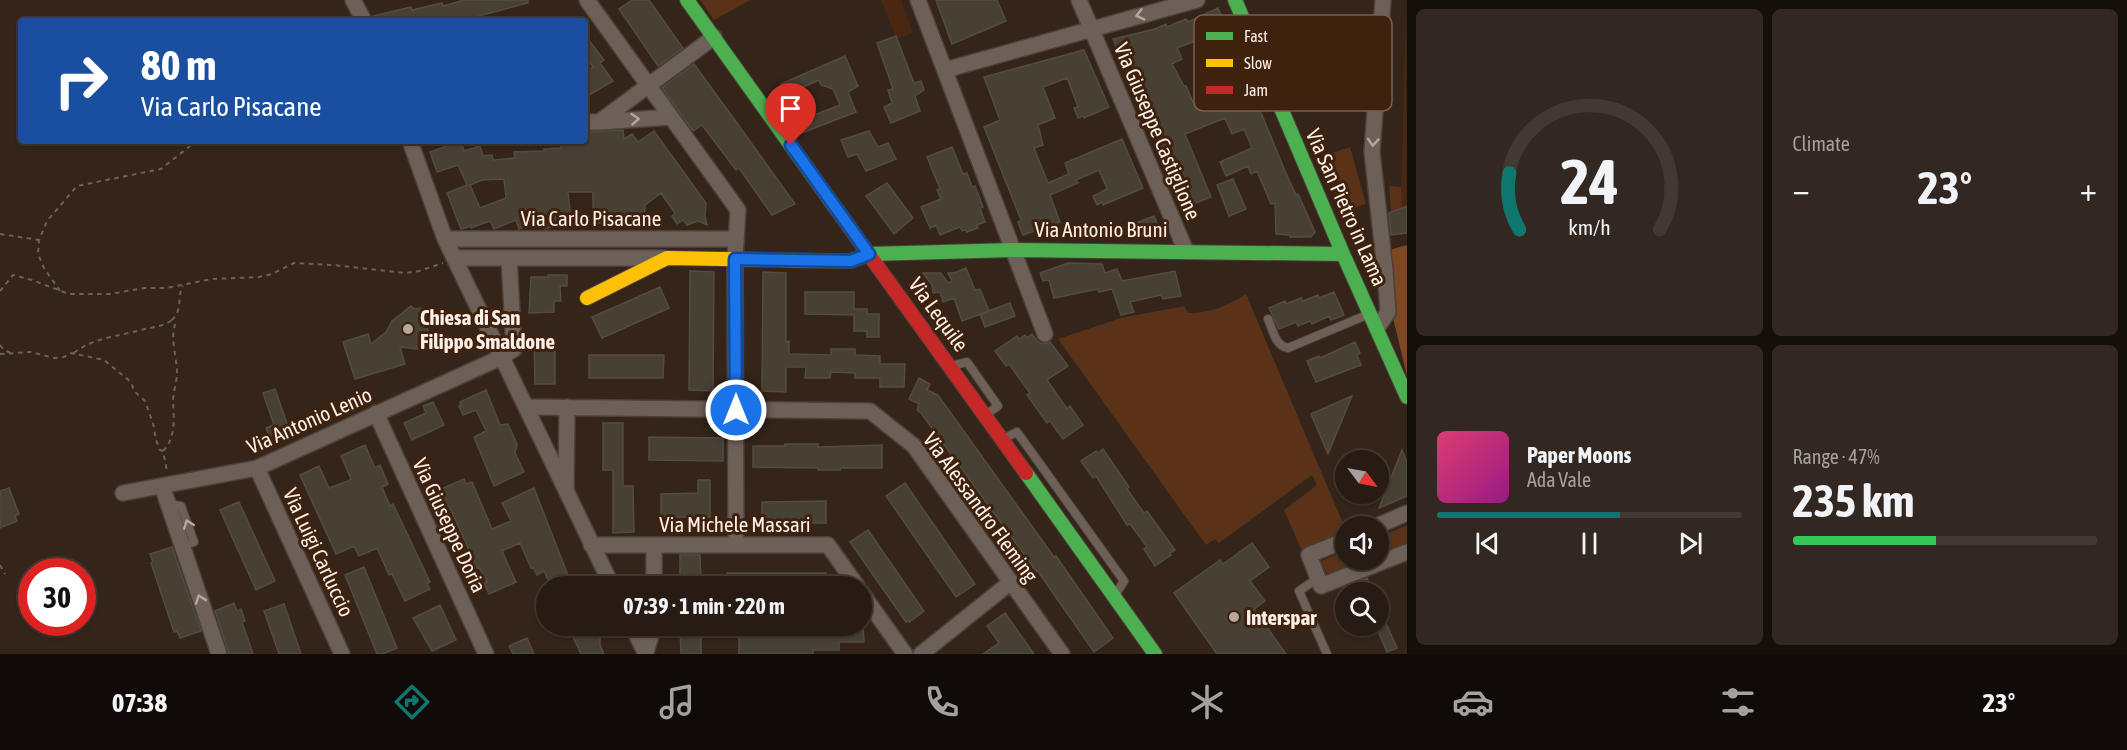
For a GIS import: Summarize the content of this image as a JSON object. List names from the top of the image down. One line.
{"streets":{"main road":["Via San Pietro in Lama","Via Carlo Pisacane","Via Antonio Bruni","Via Lequile"],"street":["Via Giuseppe Castiglione","Via Antonio Lenio","Via Alessandro Fleming","Via Michele Massari","Via Giuseppe Doria","Via Luigi Carluccio"]},"crossings":[["Via Giuseppe Castiglione","Via Antonio Bruni"],["Via San Pietro in Lama","Via Antonio Bruni"],["Via Carlo Pisacane","Via Antonio Bruni"],["Via Carlo Pisacane","Via Lequile"],["Via Antonio Lenio","Via Giuseppe Doria"],["Via Antonio Lenio","Via Luigi Carluccio"]],"places":["Chiesa di San Filippo Smaldone","Interspar"],"legend":["Fast","Slow","Jam"],"north":"bottom right","page":{"tile":["Climate",["Range · 47%","235 km"]],"turn":["80 m","Via Carlo Pisacane"],"heat":["−","23°","+"],"song":["Paper Moons","Ada Vale"],"limit":"30","trip":"07:39 · 1 min · 220 m","tabs":["07:38","23°"],"gauge":["24","km/h"]}}
